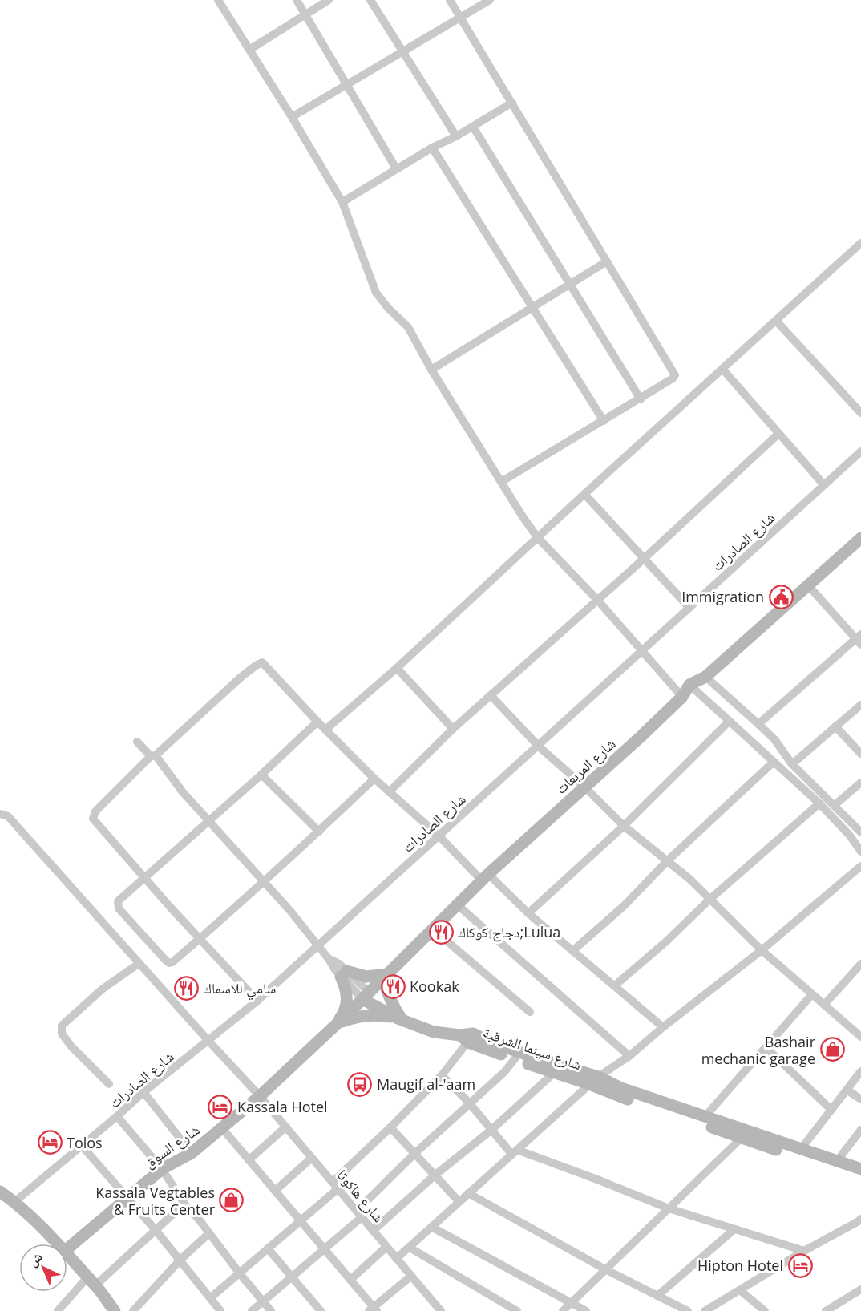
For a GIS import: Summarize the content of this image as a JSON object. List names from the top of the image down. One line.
{"streets":{"main road":["شارع المربعات","شارع سينما الشرقية","شارع السوق"],"street":["شارع الصادرات","شارع هاكوتا"]},"crossings":[["شارع الصادرات","شارع هاكوتا"],["شارع المربعات","شارع السوق"],["شارع السوق","شارع هاكوتا"]],"places":{"public building":["Immigration"],"restaurant":["دجاج كوكاك;Lulua","Kookak","سامي للاسماك"],"shop":["Bashair mechanic garage","Kassala Vegtables & Fruits Center"],"bus stop":["Maugif al-'aam"],"hotel":["Kassala Hotel","Tolos","Hipton Hotel"]},"north":"top left"}
